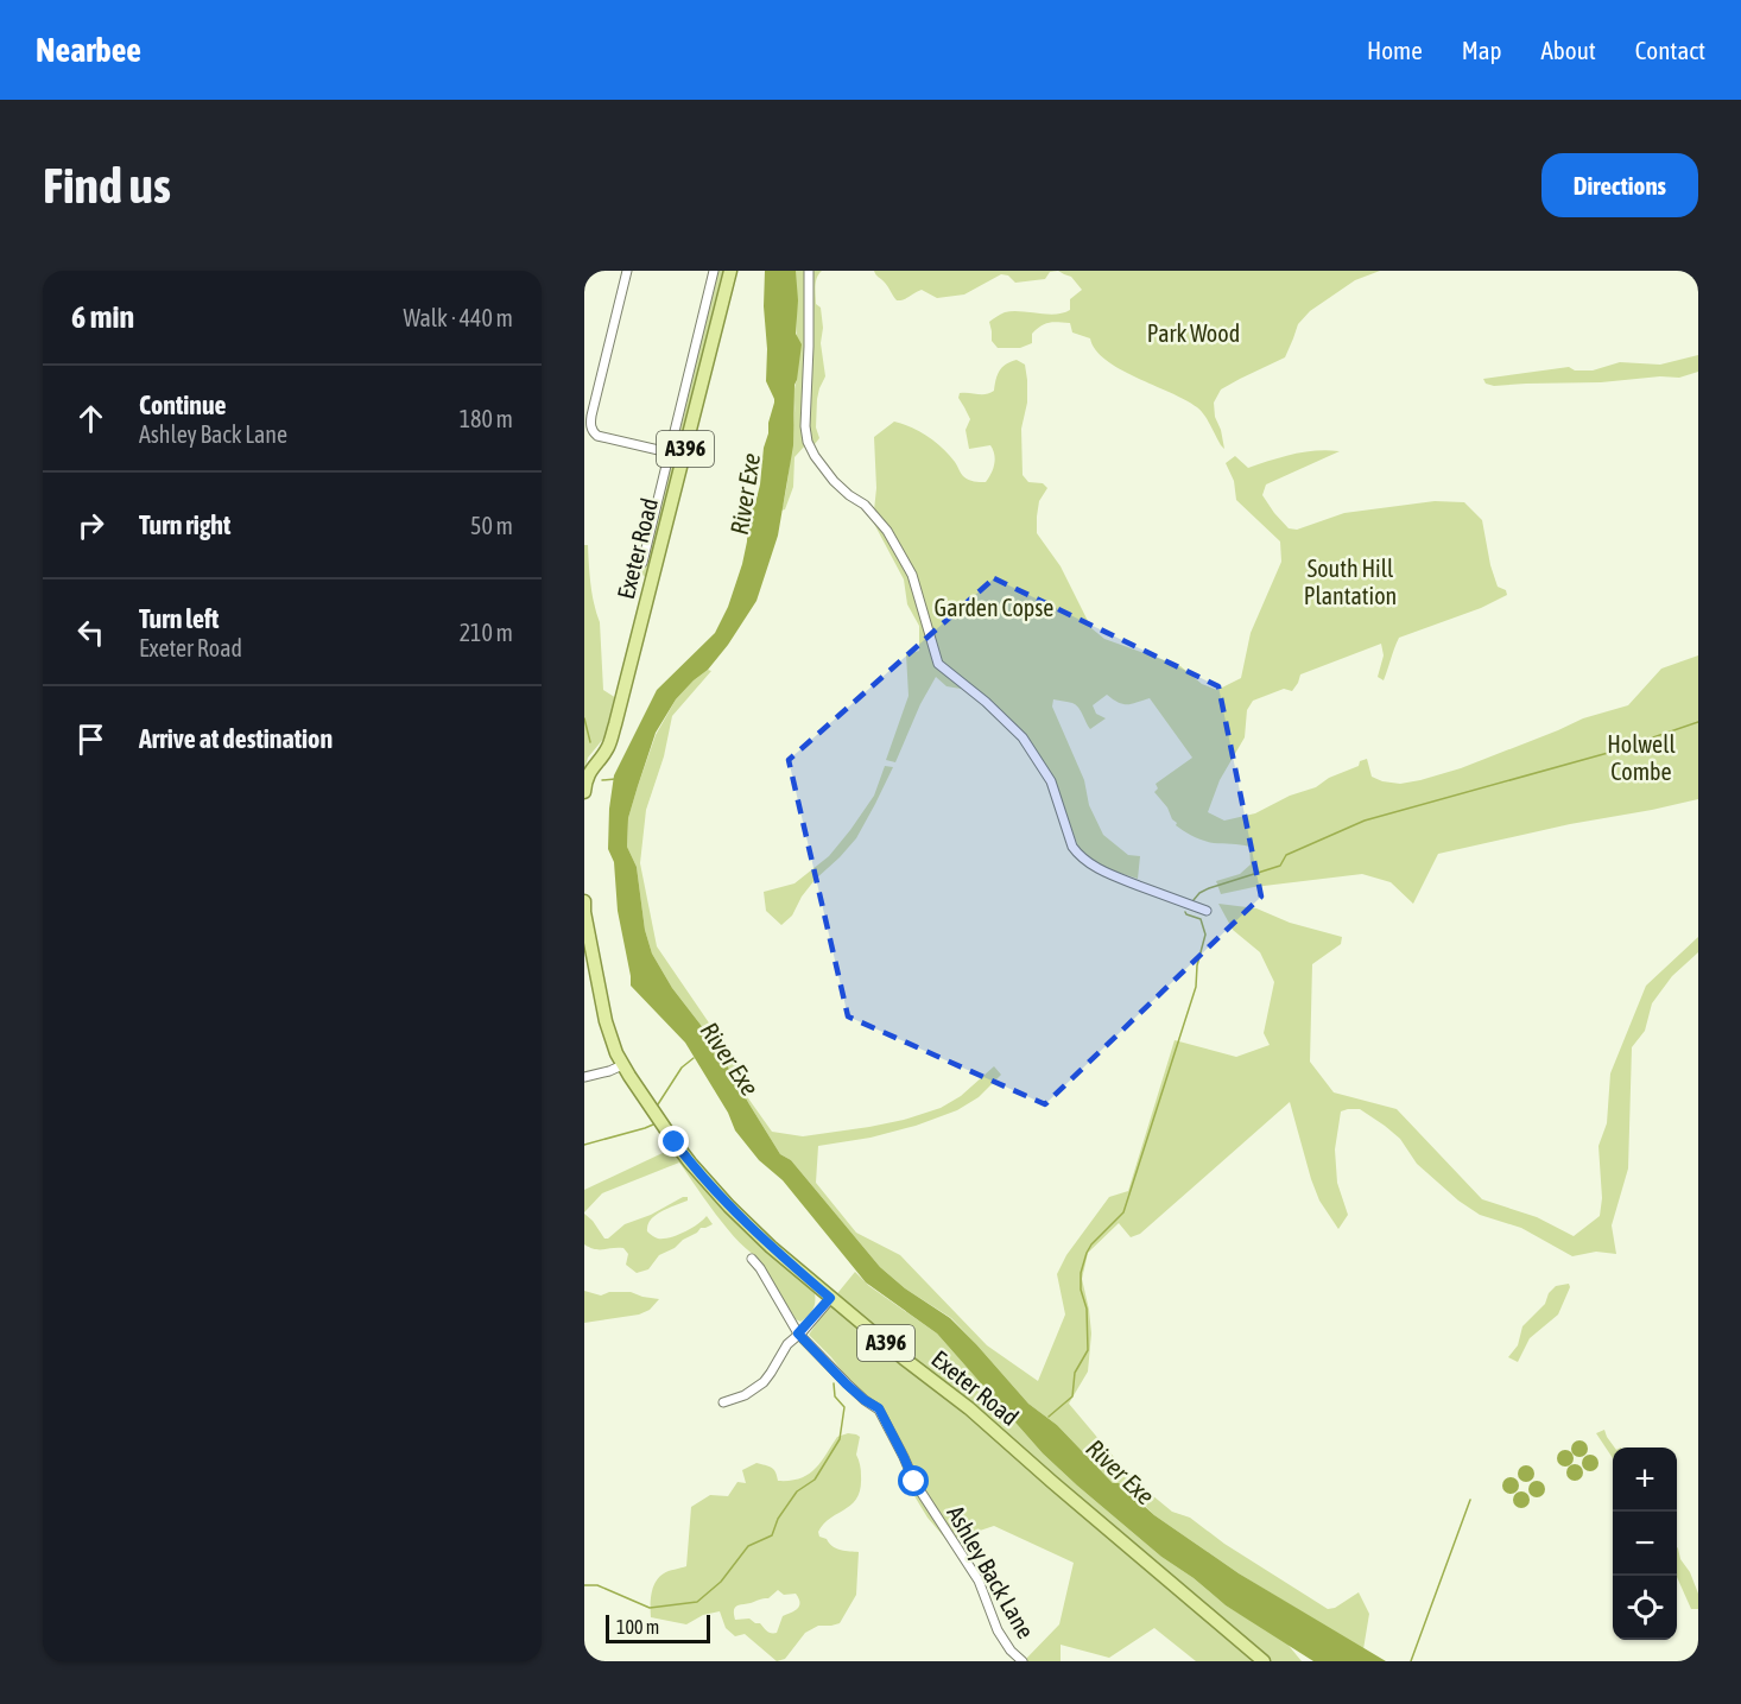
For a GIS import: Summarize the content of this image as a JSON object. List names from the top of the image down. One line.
{"streets":{"main road":["A396","Exeter Road"],"street":["Ashley Back Lane"]},"water":["River Exe"],"parks":["Park Wood","South Hill Plantation","Garden Copse","Holwell Combe"],"scale_bar":"100 m","page":{"header":"Nearbee","nav":["Home","Map","About","Contact"],"buttons":"Directions","title":"Find us","heading":["6 min","Walk · 440 m"],"list":[["Continue","Ashley Back Lane","180 m"],["Turn right","50 m"],["Turn left","Exeter Road","210 m"],"Arrive at destination"],"map_buttons":["+","−"],"scale":"100 m"}}
